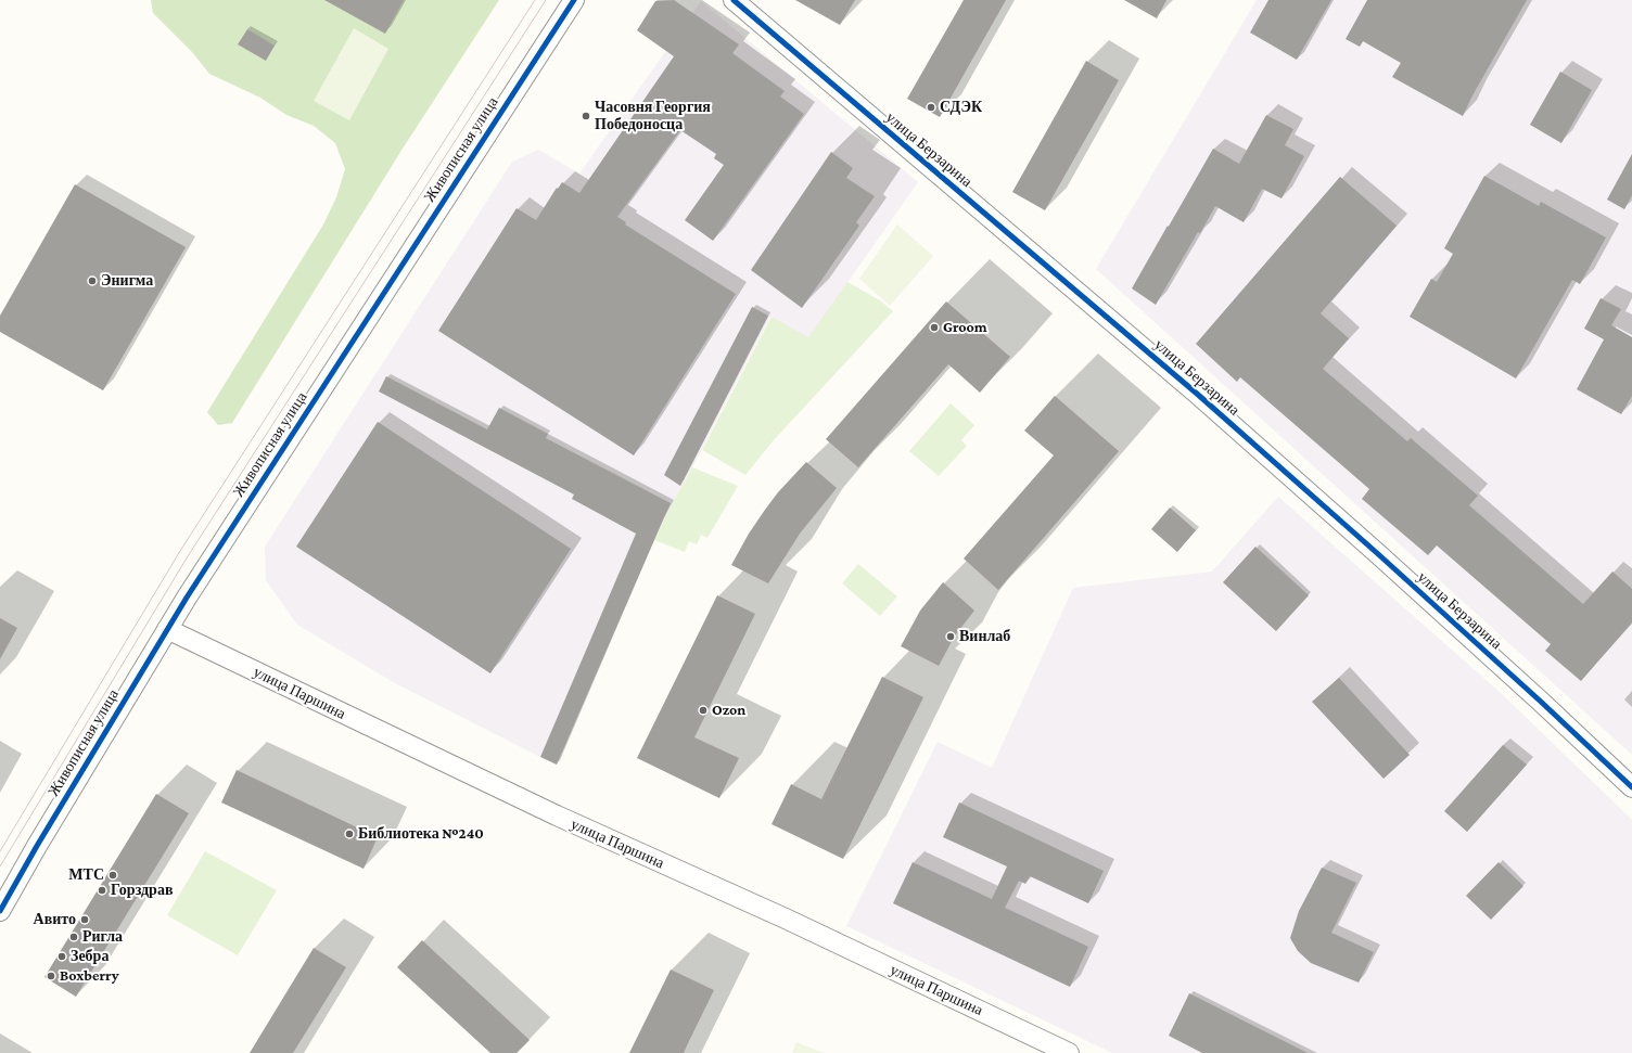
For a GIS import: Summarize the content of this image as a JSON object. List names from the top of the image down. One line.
{"streets":{"street":["Живописная улица","улица Берзарина","улица Паршина"]},"crossings":[["Живописная улица","улица Паршина"]],"places":["СДЭК","Часовня Георгия Победоносца","Энигма","Groom","Винлаб","Ozon","Библиотека №240","МТС","Горздрав","Авито","Ригла","Зебра","Boxberry"]}
